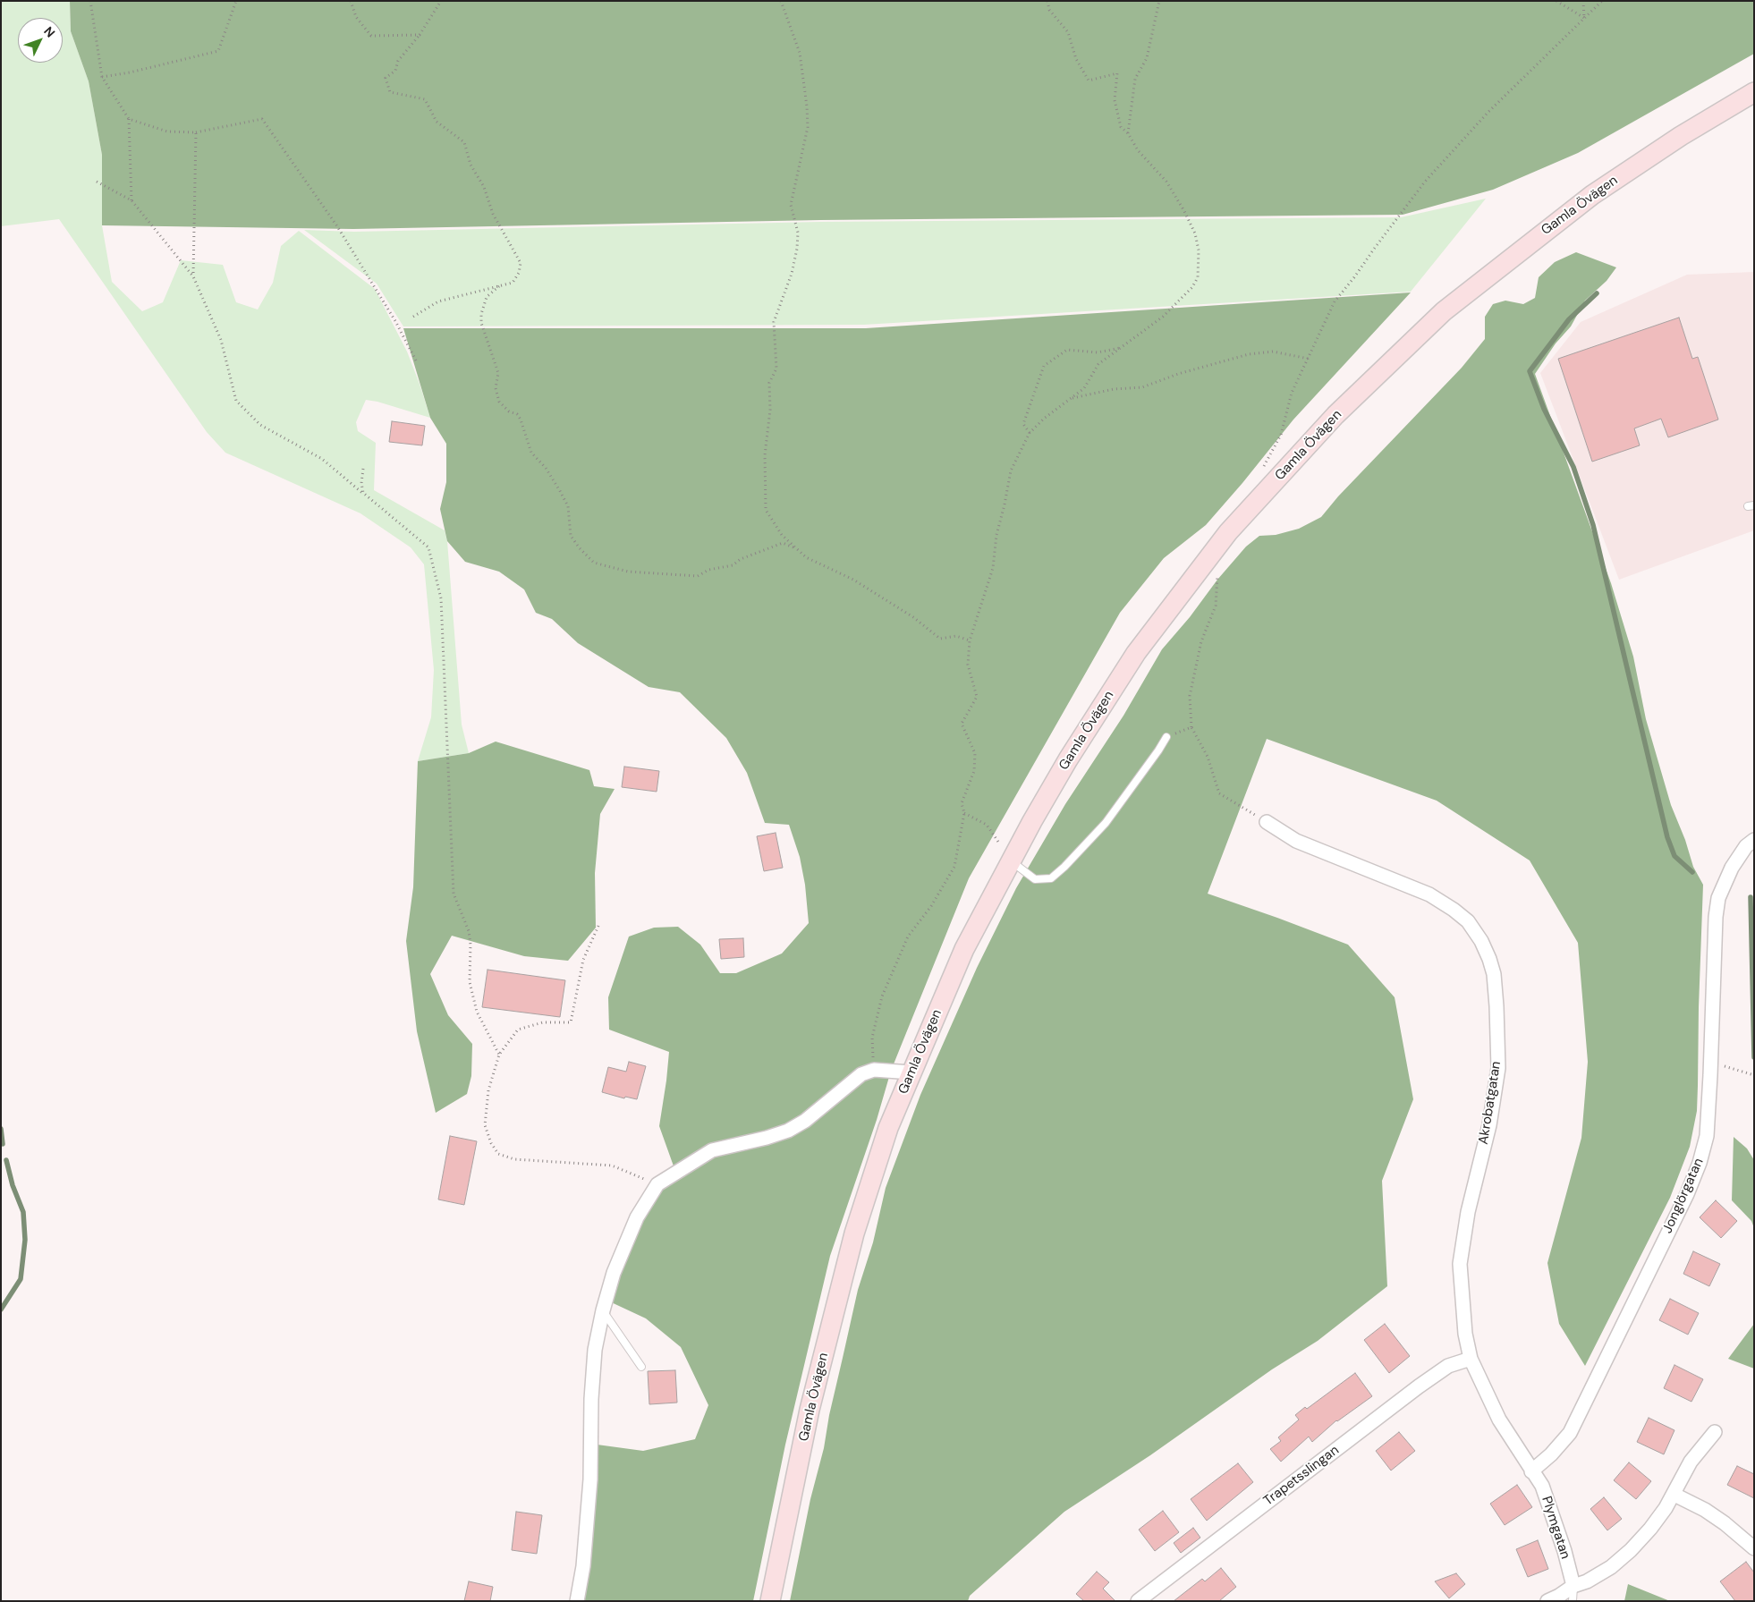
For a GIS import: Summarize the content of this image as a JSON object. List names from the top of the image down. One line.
{"streets":{"main road":["Gamla Övägen"],"street":["Akrobatgatan","Jonglörgatan","Trapetsslingan","Plymgatan"]},"crossings":[["Akrobatgatan","Jonglörgatan"],["Akrobatgatan","Trapetsslingan"],["Akrobatgatan","Plymgatan"],["Jonglörgatan","Plymgatan"]],"north":"top right"}
